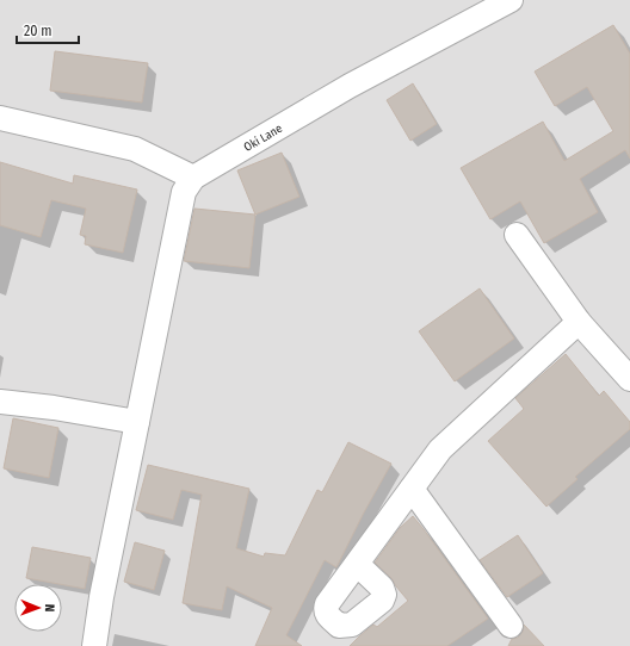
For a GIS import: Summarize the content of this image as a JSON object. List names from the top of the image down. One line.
{"streets":{"street":["Oki Lane"]},"scale_bar":"20 m","north":"right"}
